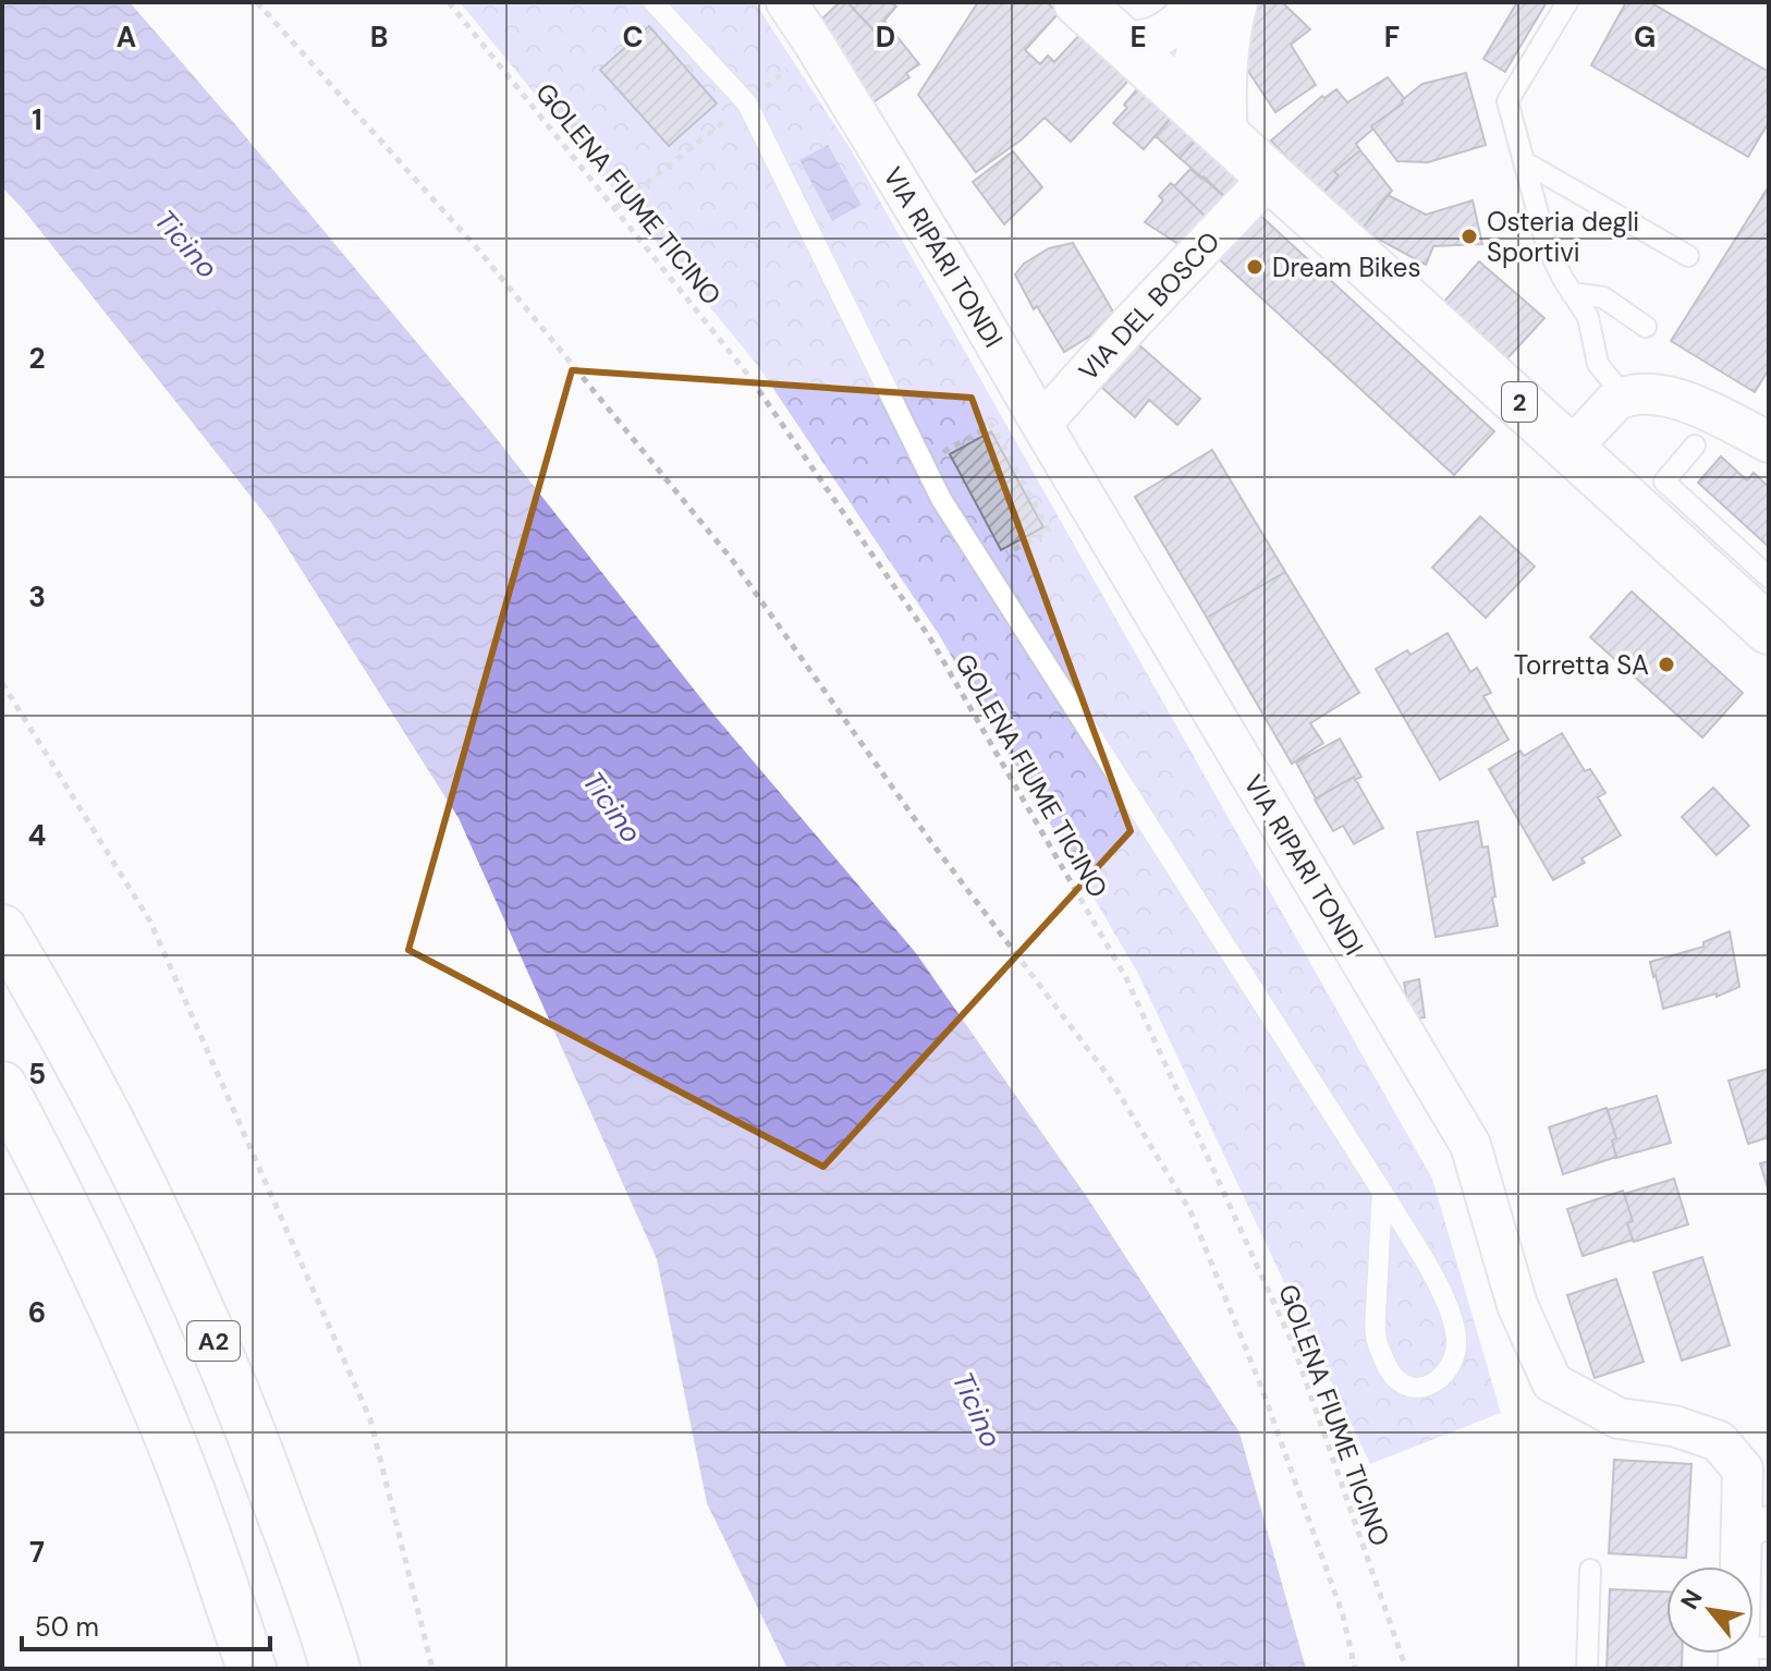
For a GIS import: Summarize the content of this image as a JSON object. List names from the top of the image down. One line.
{"streets":{"main road":["2","A2"],"street":["VIA RIPARI TONDI","VIA DEL BOSCO"],"path":["GOLENA FIUME TICINO"]},"crossings":[["VIA RIPARI TONDI","VIA DEL BOSCO"]],"water":["Ticino"],"places":["Osteria degli Sportivi","Dream Bikes","Torretta SA"],"scale_bar":"50 m","north":"top left","grid":{"columns":["A","B","C","D","E","F","G"],"rows":["1","2","3","4","5","6","7"]}}
